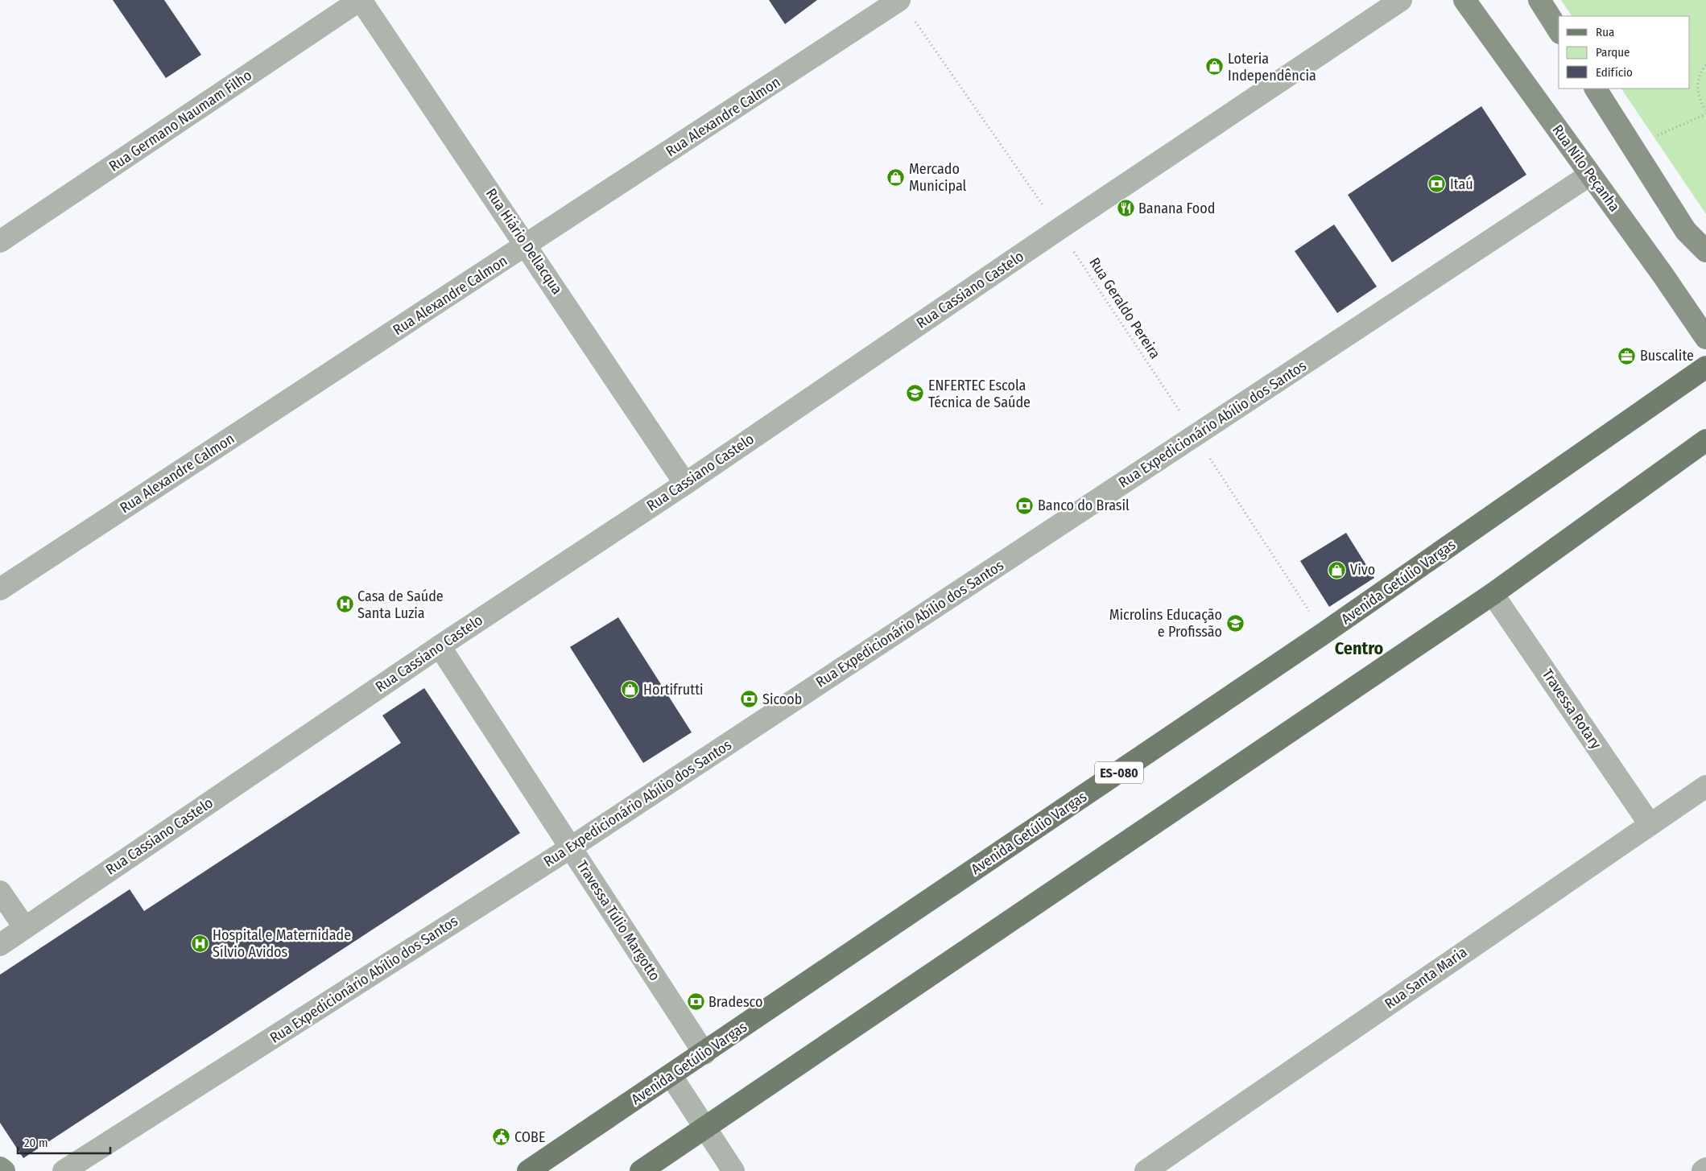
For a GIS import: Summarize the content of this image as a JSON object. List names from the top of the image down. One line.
{"streets":{"main road":["Rua Nilo Peçanha","Avenida Getúlio Vargas","ES-080"],"street":["Rua Alexandre Calmon","Rua Germano Naumam Filho","Rua Hiário Dellacqua","Rua Cassiano Castelo","Rua Expedicionário Abílio dos Santos","Travessa Rotary","Travessa Túlio Margotto","Rua Santa Maria"],"path":["Rua Geraldo Pereira"]},"crossings":[["Rua Alexandre Calmon","Rua Hiário Dellacqua"],["Rua Germano Naumam Filho","Rua Hiário Dellacqua"],["Rua Nilo Peçanha","Rua Expedicionário Abílio dos Santos"],["Rua Hiário Dellacqua","Rua Cassiano Castelo"],["Rua Cassiano Castelo","Rua Geraldo Pereira"],["Rua Cassiano Castelo","Travessa Túlio Margotto"],["Rua Geraldo Pereira","Rua Expedicionário Abílio dos Santos"],["Rua Geraldo Pereira","Avenida Getúlio Vargas"],["Rua Expedicionário Abílio dos Santos","Travessa Túlio Margotto"],["Avenida Getúlio Vargas","Travessa Túlio Margotto"],["Travessa Rotary","Rua Santa Maria"]],"districts":["Centro"],"places":{"shop":["Loteria Independência","Mercado Municipal","Vivo","Hortifrutti"],"bank":["Itaú","Banco do Brasil","Sicoob","Bradesco"],"restaurant":["Banana Food"],"office":["Buscalite"],"school or university":["ENFERTEC Escola Técnica de Saúde","Microlins Educação e Profissão"],"hospital":["Casa de Saúde Santa Luzia","Hospital e Maternidade Sílvio Avidos"],"public building":["COBE"]},"legend":["Rua","Parque","Edifício"],"scale_bar":"20 m"}
